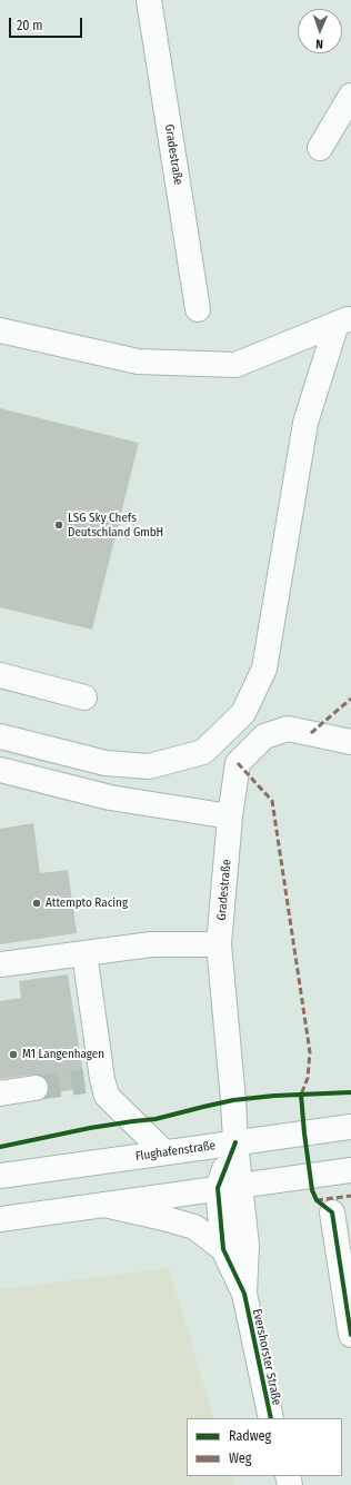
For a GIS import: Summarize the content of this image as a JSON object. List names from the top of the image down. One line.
{"streets":{"main road":["Gradestraße","Flughafenstraße","Evershorster Straße"]},"crossings":[["Gradestraße","Flughafenstraße"],["Gradestraße","Evershorster Straße"],["Flughafenstraße","Evershorster Straße"]],"places":["LSG Sky Chefs Deutschland GmbH","Attempto Racing","M1 Langenhagen"],"legend":["Radweg","Weg"],"scale_bar":"20 m","north":"bottom"}
